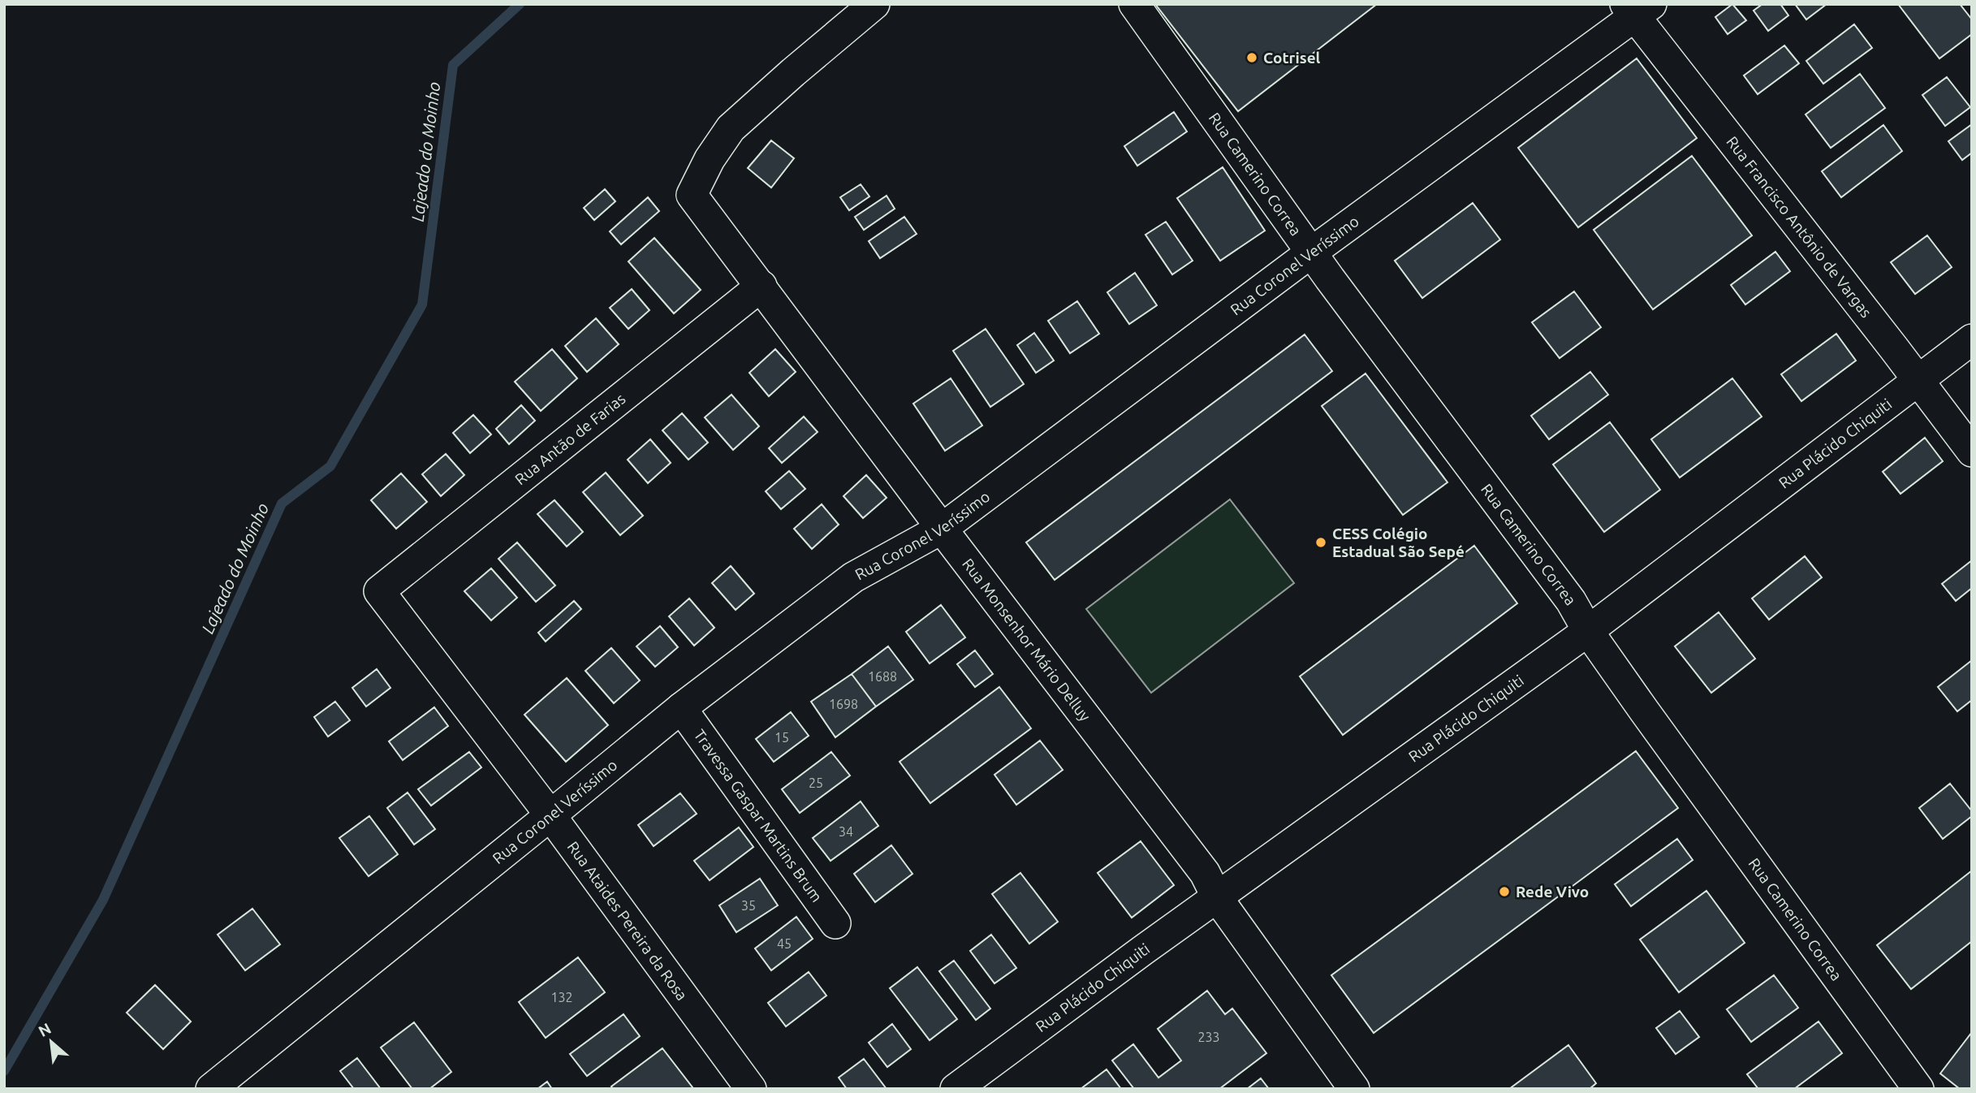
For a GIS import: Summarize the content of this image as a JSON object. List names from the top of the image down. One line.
{"streets":{"street":["Rua Camerino Correa","Rua Francisco Antônio de Vargas","Rua Coronel Veríssimo","Rua Antão de Farias","Rua Plácido Chiquiti","Rua Monsenhor Mário Delluy","Travessa Gaspar Martins Brum","Rua Ataides Pereira da Rosa"]},"crossings":[["Rua Camerino Correa","Rua Coronel Veríssimo"],["Rua Camerino Correa","Rua Plácido Chiquiti"],["Rua Francisco Antônio de Vargas","Rua Coronel Veríssimo"],["Rua Francisco Antônio de Vargas","Rua Plácido Chiquiti"],["Rua Coronel Veríssimo","Rua Monsenhor Mário Delluy"],["Rua Coronel Veríssimo","Travessa Gaspar Martins Brum"],["Rua Coronel Veríssimo","Rua Ataides Pereira da Rosa"],["Rua Antão de Farias","Rua Monsenhor Mário Delluy"],["Rua Antão de Farias","Rua Ataides Pereira da Rosa"],["Rua Plácido Chiquiti","Rua Monsenhor Mário Delluy"]],"water":["Lajeado do Moinho"],"places":["Cotrisel","CESS Colégio Estadual São Sepé","Rede Vivo"],"house_numbers":["1688","1698","15","25","34","35","45","132","233"],"north":"top left"}
